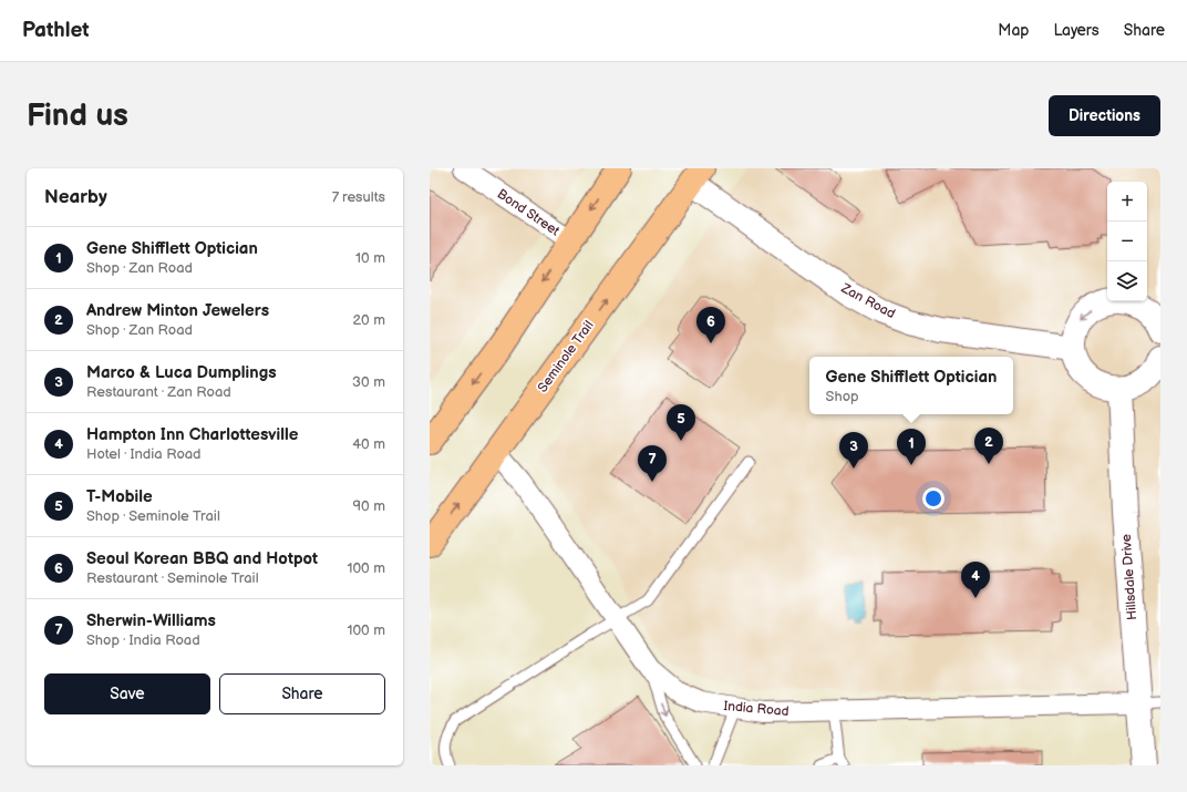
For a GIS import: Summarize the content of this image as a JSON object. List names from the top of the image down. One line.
{"streets":{"highway":["Seminole Trail"],"street":["Bond Street","Zan Road","Hillsdale Drive","India Road"]},"crossings":[["Zan Road","Seminole Trail"],["Seminole Trail","India Road"],["Hillsdale Drive","India Road"]],"page":{"header":"Pathlet","nav":["Map","Layers","Share"],"buttons":["Directions",["Save","Share"]],"title":"Find us","heading":["Nearby","7 results"],"map_buttons":["+","−"],"list":[{"mark":"1","name":"Gene Shifflett Optician","note":"Shop · Zan Road","value":"10 m"},{"mark":"2","name":"Andrew Minton Jewelers","note":"Shop · Zan Road","value":"20 m"},{"mark":"3","name":"Marco & Luca Dumplings","note":"Restaurant · Zan Road","value":"30 m"},{"mark":"4","name":"Hampton Inn Charlottesville","note":"Hotel · India Road","value":"40 m"},{"mark":"5","name":"T-Mobile","note":"Shop · Seminole Trail","value":"90 m"},{"mark":"6","name":"Seoul Korean BBQ and Hotpot","note":"Restaurant · Seminole Trail","value":"100 m"},{"mark":"7","name":"Sherwin-Williams","note":"Shop · India Road","value":"100 m"}],"pins":["6","5","2","1","3","7","4"],"popup":["Gene Shifflett Optician","Shop"]}}
